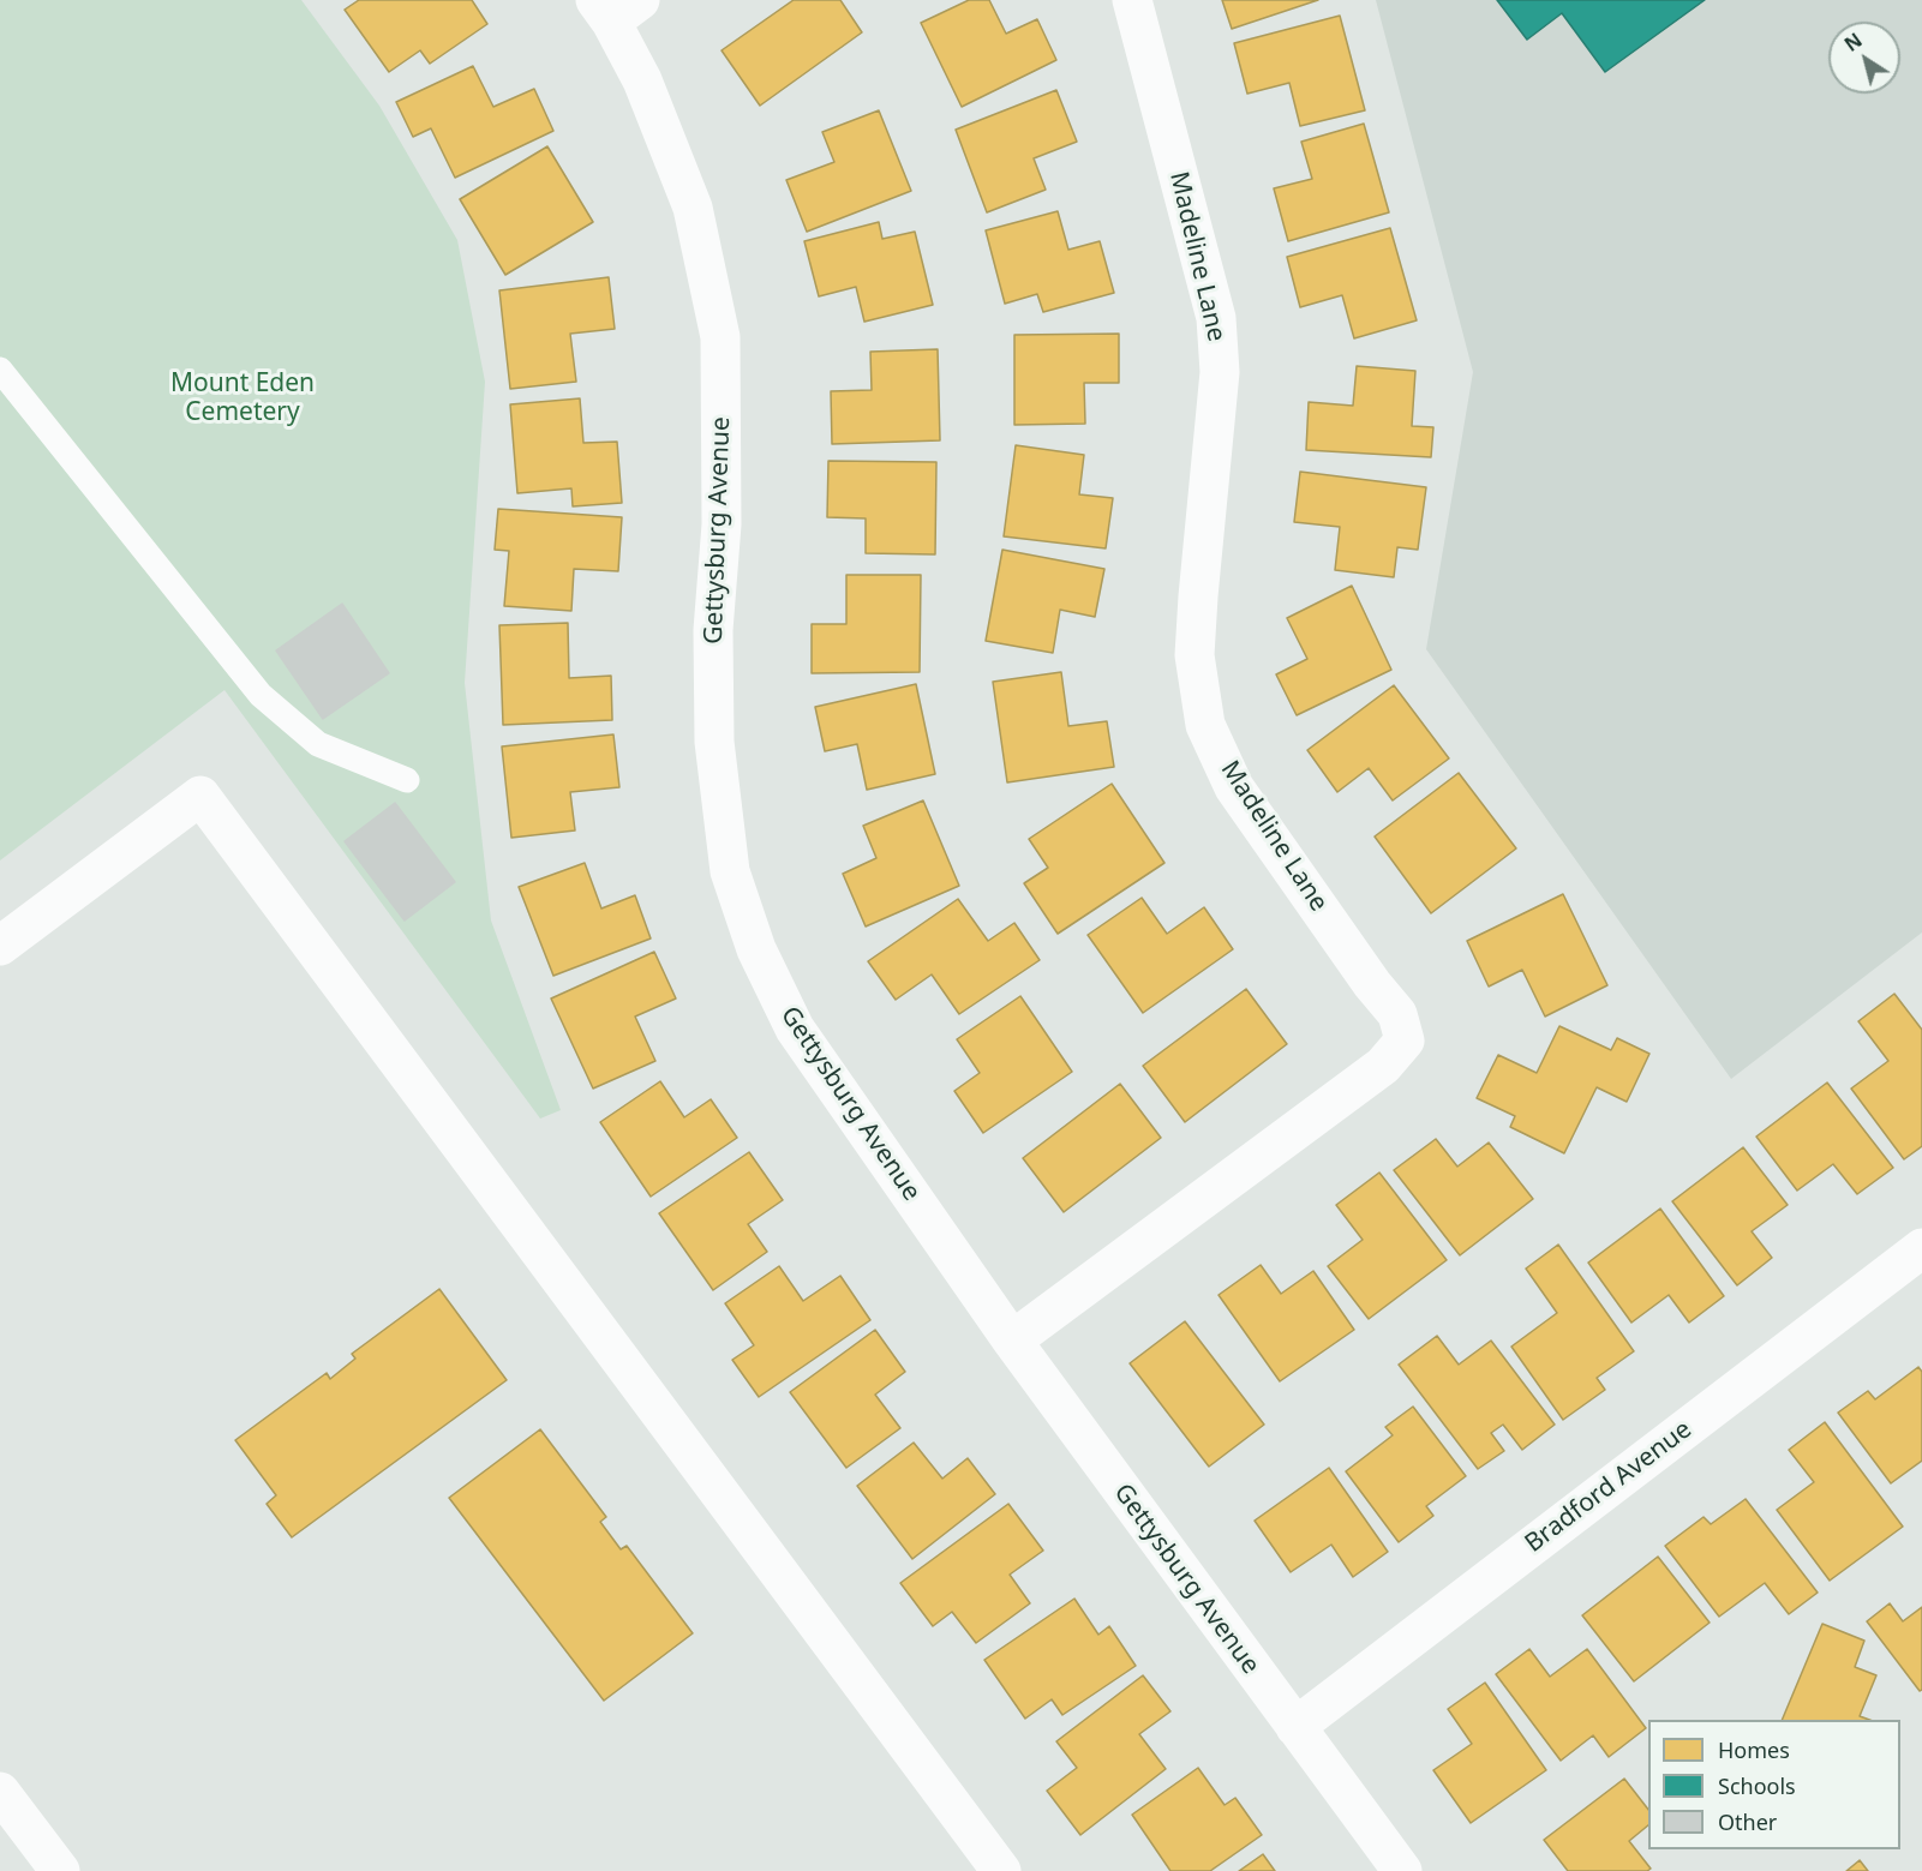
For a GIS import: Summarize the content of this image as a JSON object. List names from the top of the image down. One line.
{"streets":{"street":["Madeline Lane","Gettysburg Avenue","Bradford Avenue"]},"crossings":[["Madeline Lane","Gettysburg Avenue"],["Gettysburg Avenue","Bradford Avenue"]],"parks":["Mount Eden Cemetery"],"legend":["Homes","Schools","Other"],"north":"top left"}
